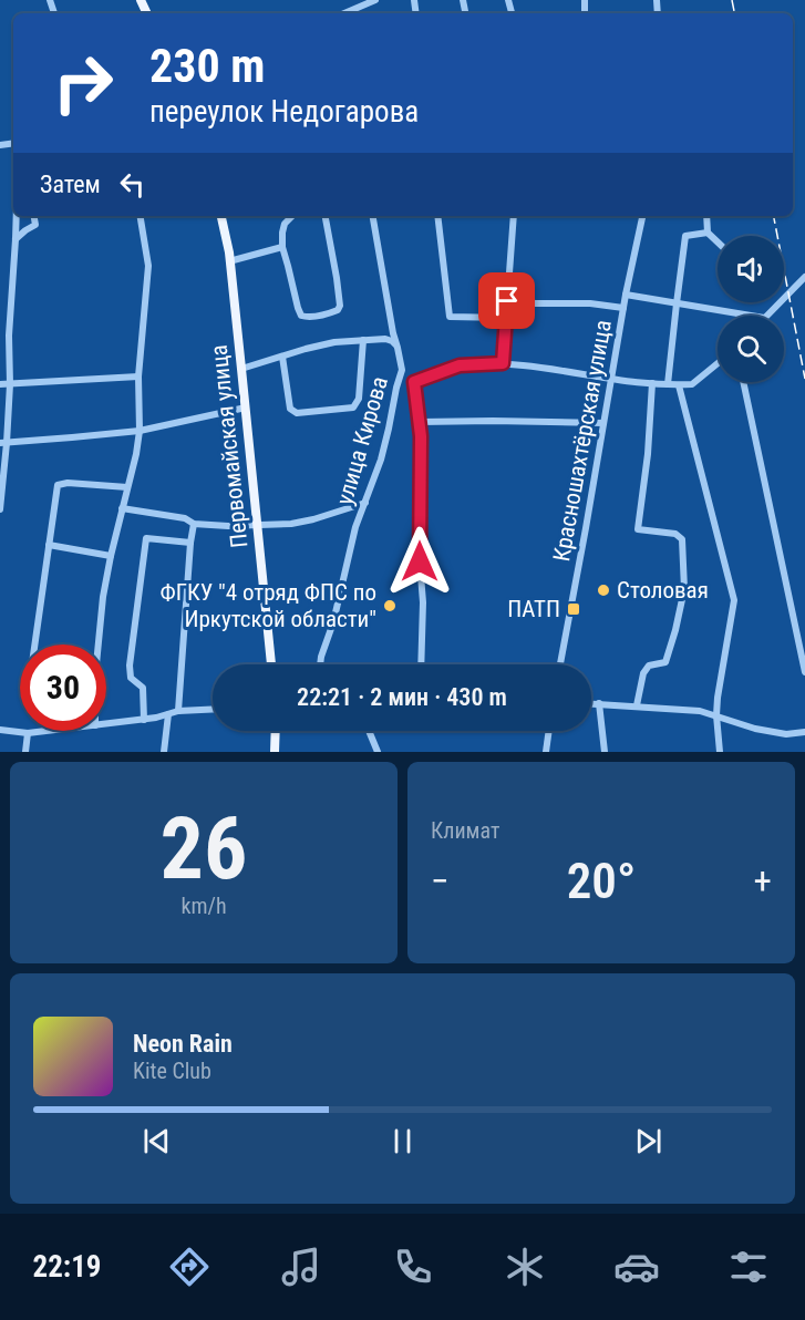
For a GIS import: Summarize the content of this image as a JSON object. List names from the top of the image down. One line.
{"streets":{"main road":["Первомайская улица"],"street":["улица Кирова","Красношахтёрская улица"]},"places":{"other":["Столовая","ФГКУ \"4 отряд ФПС по Иркутской области\""],"transit":["ПАТП"]},"page":{"turn":["230 m","переулок Недогарова"],"then":"Затем","limit":"30","trip":"22:21 · 2 мин · 430 m","tile":[["26","km/h"],"Климат"],"heat":["−","20°","+"],"song":["Neon Rain","Kite Club"],"tabs":"22:19"}}
